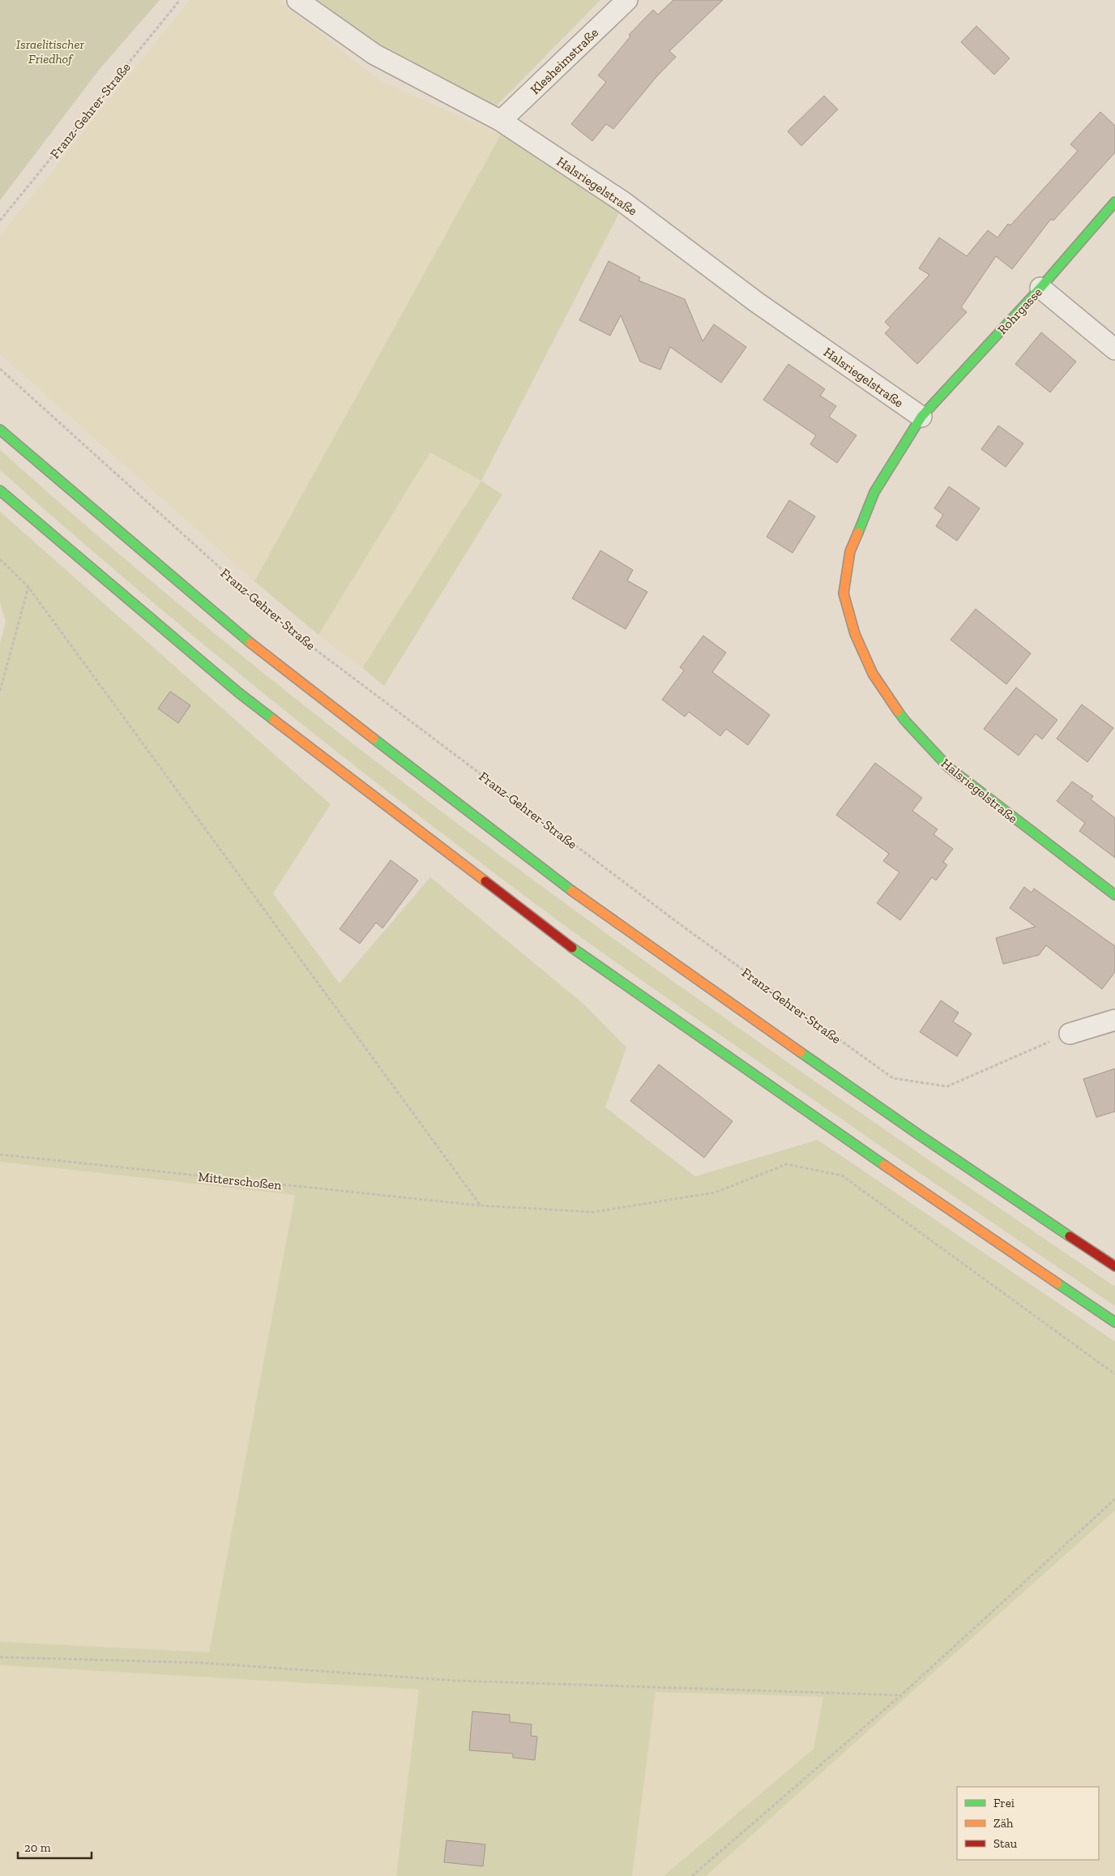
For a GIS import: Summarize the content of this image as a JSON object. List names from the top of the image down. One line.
{"streets":{"main road":["Halsriegelstraße","Rohrgasse"],"street":["Klesheimstraße"],"path":["Franz-Gehrer-Straße","Mitterschoßen"]},"crossings":[["Klesheimstraße","Halsriegelstraße"],["Halsriegelstraße","Rohrgasse"]],"parks":["Israelitischer Friedhof"],"legend":["Frei","Zäh","Stau"],"scale_bar":"20 m"}
